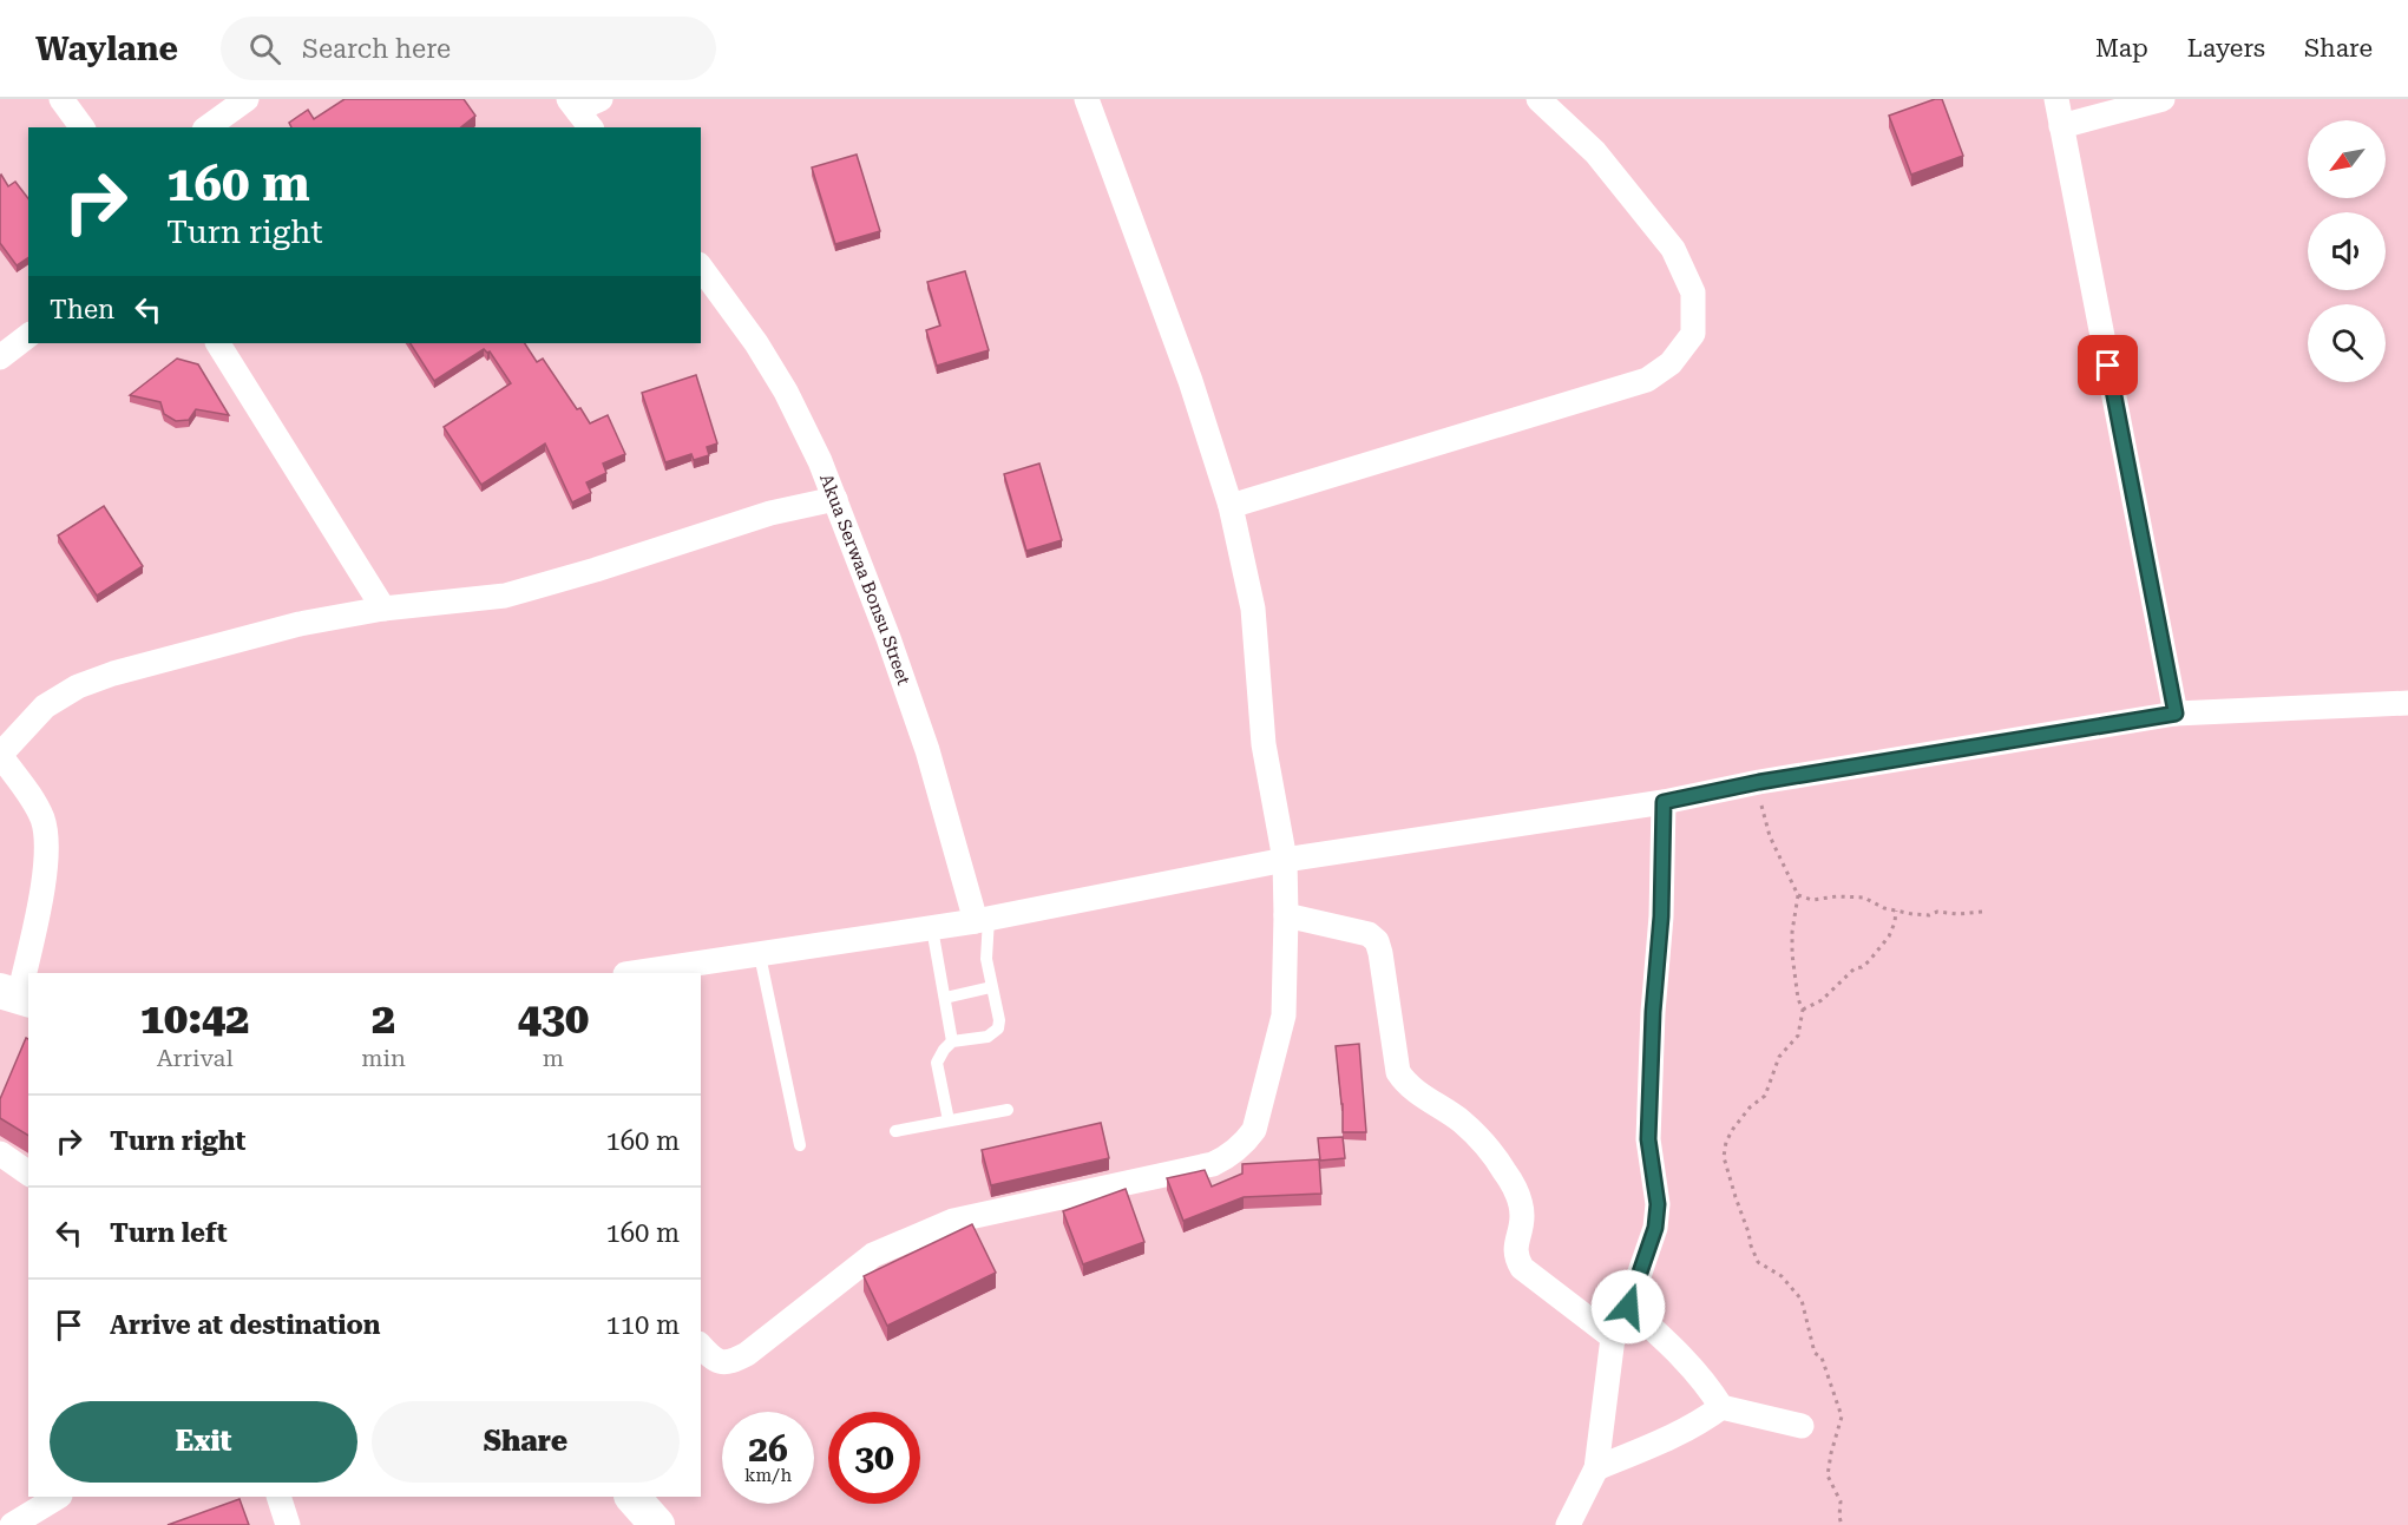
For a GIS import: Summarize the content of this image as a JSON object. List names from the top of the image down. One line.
{"streets":{"street":["Akua Serwaa Bonsu Street"]},"north":"bottom left","page":{"header":"Waylane","search":"Search here","nav":["Map","Layers","Share"],"turn":["160 m","Turn right"],"then":"Then","eta":["10:42","Arrival","2","min","430","m"],"list":[{"name":"Turn right","value":"160 m"},{"name":"Turn left","value":"160 m"},{"name":"Arrive at destination","value":"110 m"}],"buttons":["Exit","Share"],"speed":"26 km/h","limit":"30"}}
